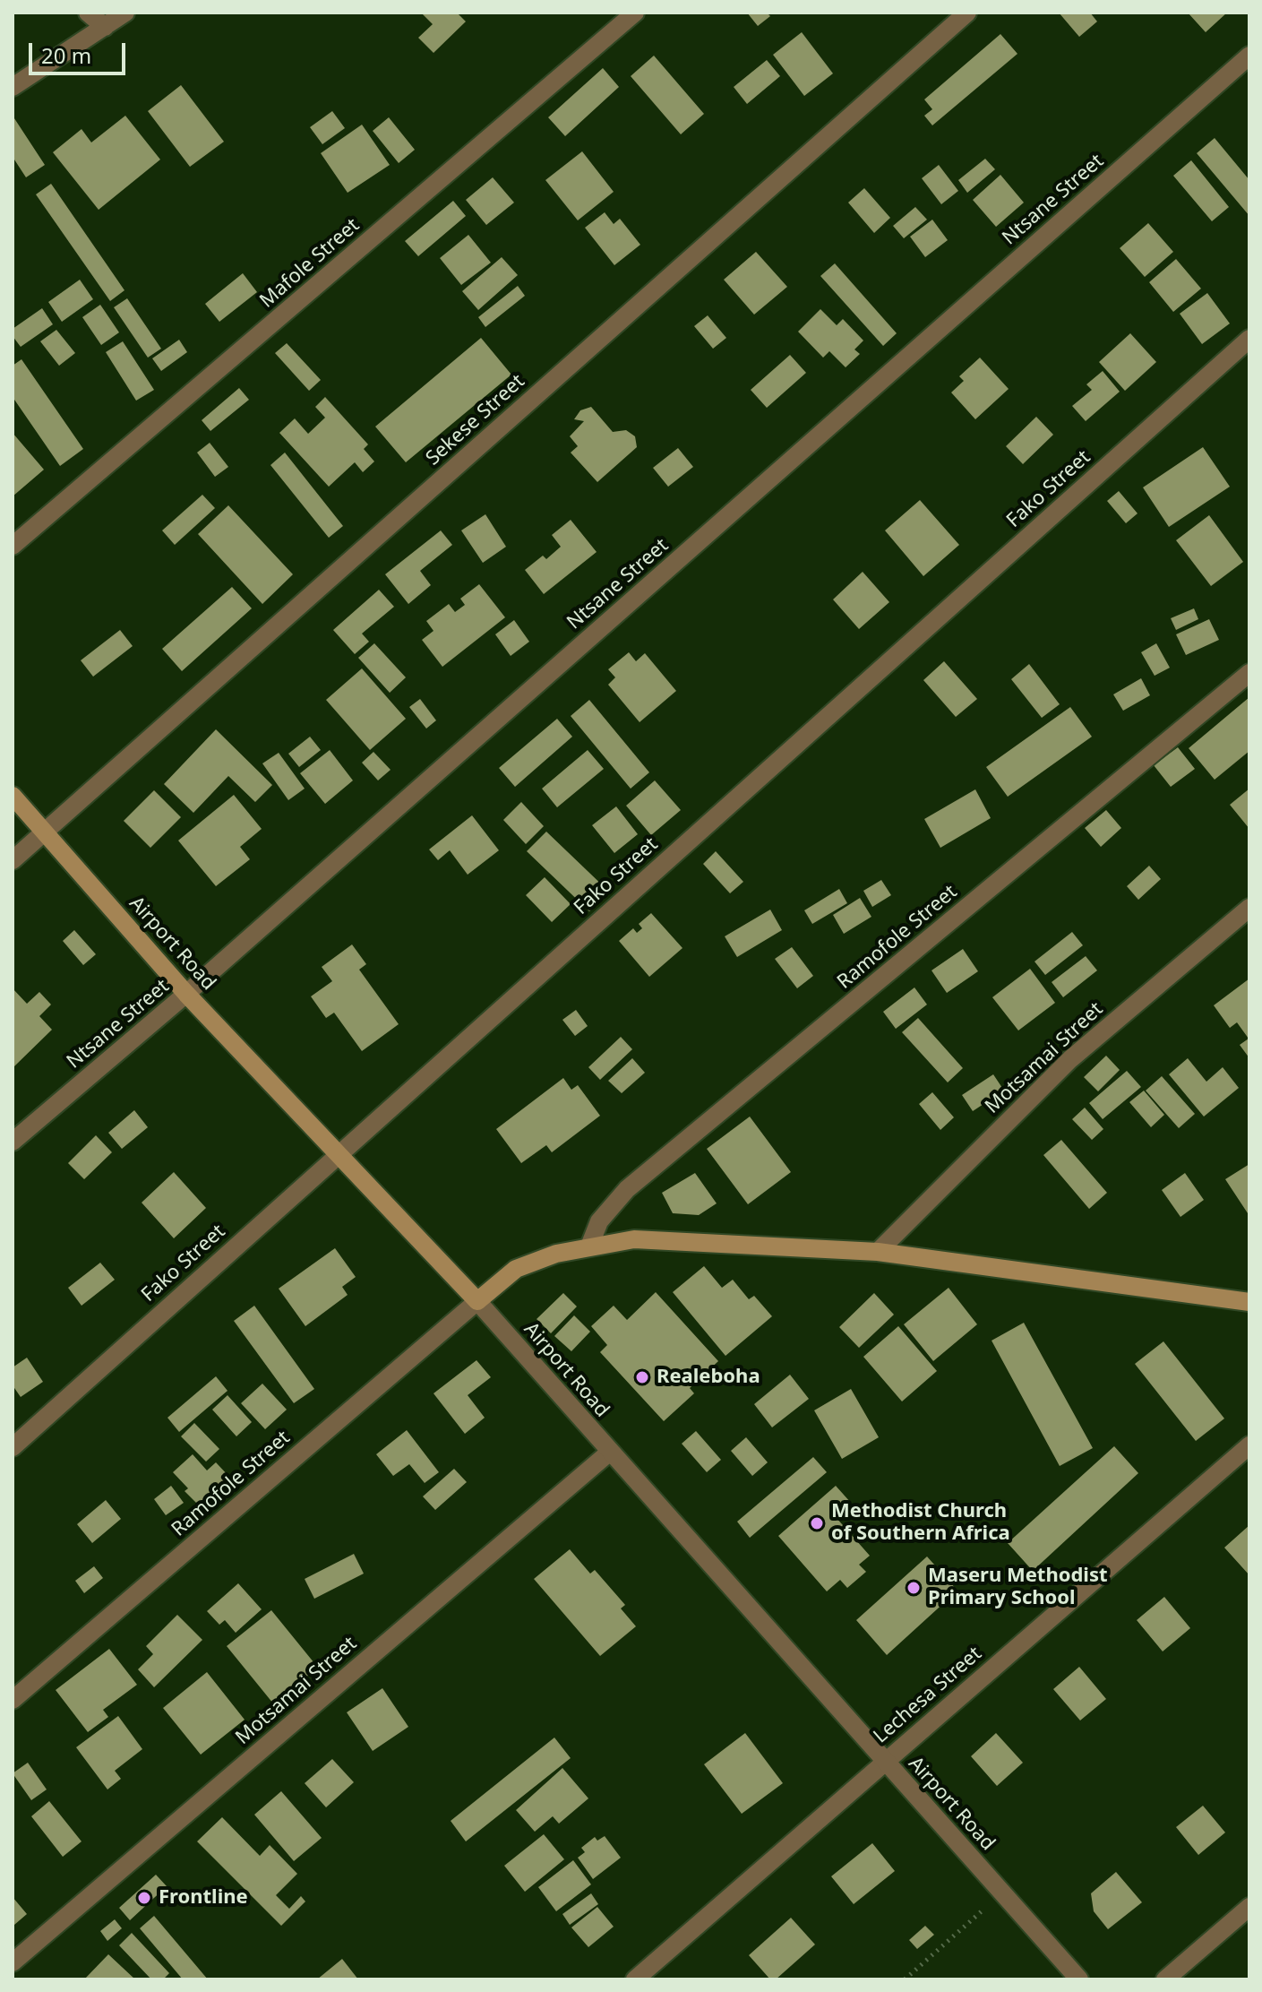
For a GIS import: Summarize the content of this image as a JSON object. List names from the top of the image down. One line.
{"streets":{"main road":["Airport Road"],"street":["Ntsane Street","Mafole Street","Sekese Street","Fako Street","Ramofole Street","Motsamai Street","Lechesa Street"]},"crossings":[["Ntsane Street","Airport Road"],["Sekese Street","Airport Road"],["Fako Street","Airport Road"],["Ramofole Street","Airport Road"],["Airport Road","Motsamai Street"],["Airport Road","Lechesa Street"]],"places":["Realeboha","Methodist Church of Southern Africa","Maseru Methodist Primary School","Frontline"],"scale_bar":"20 m"}
